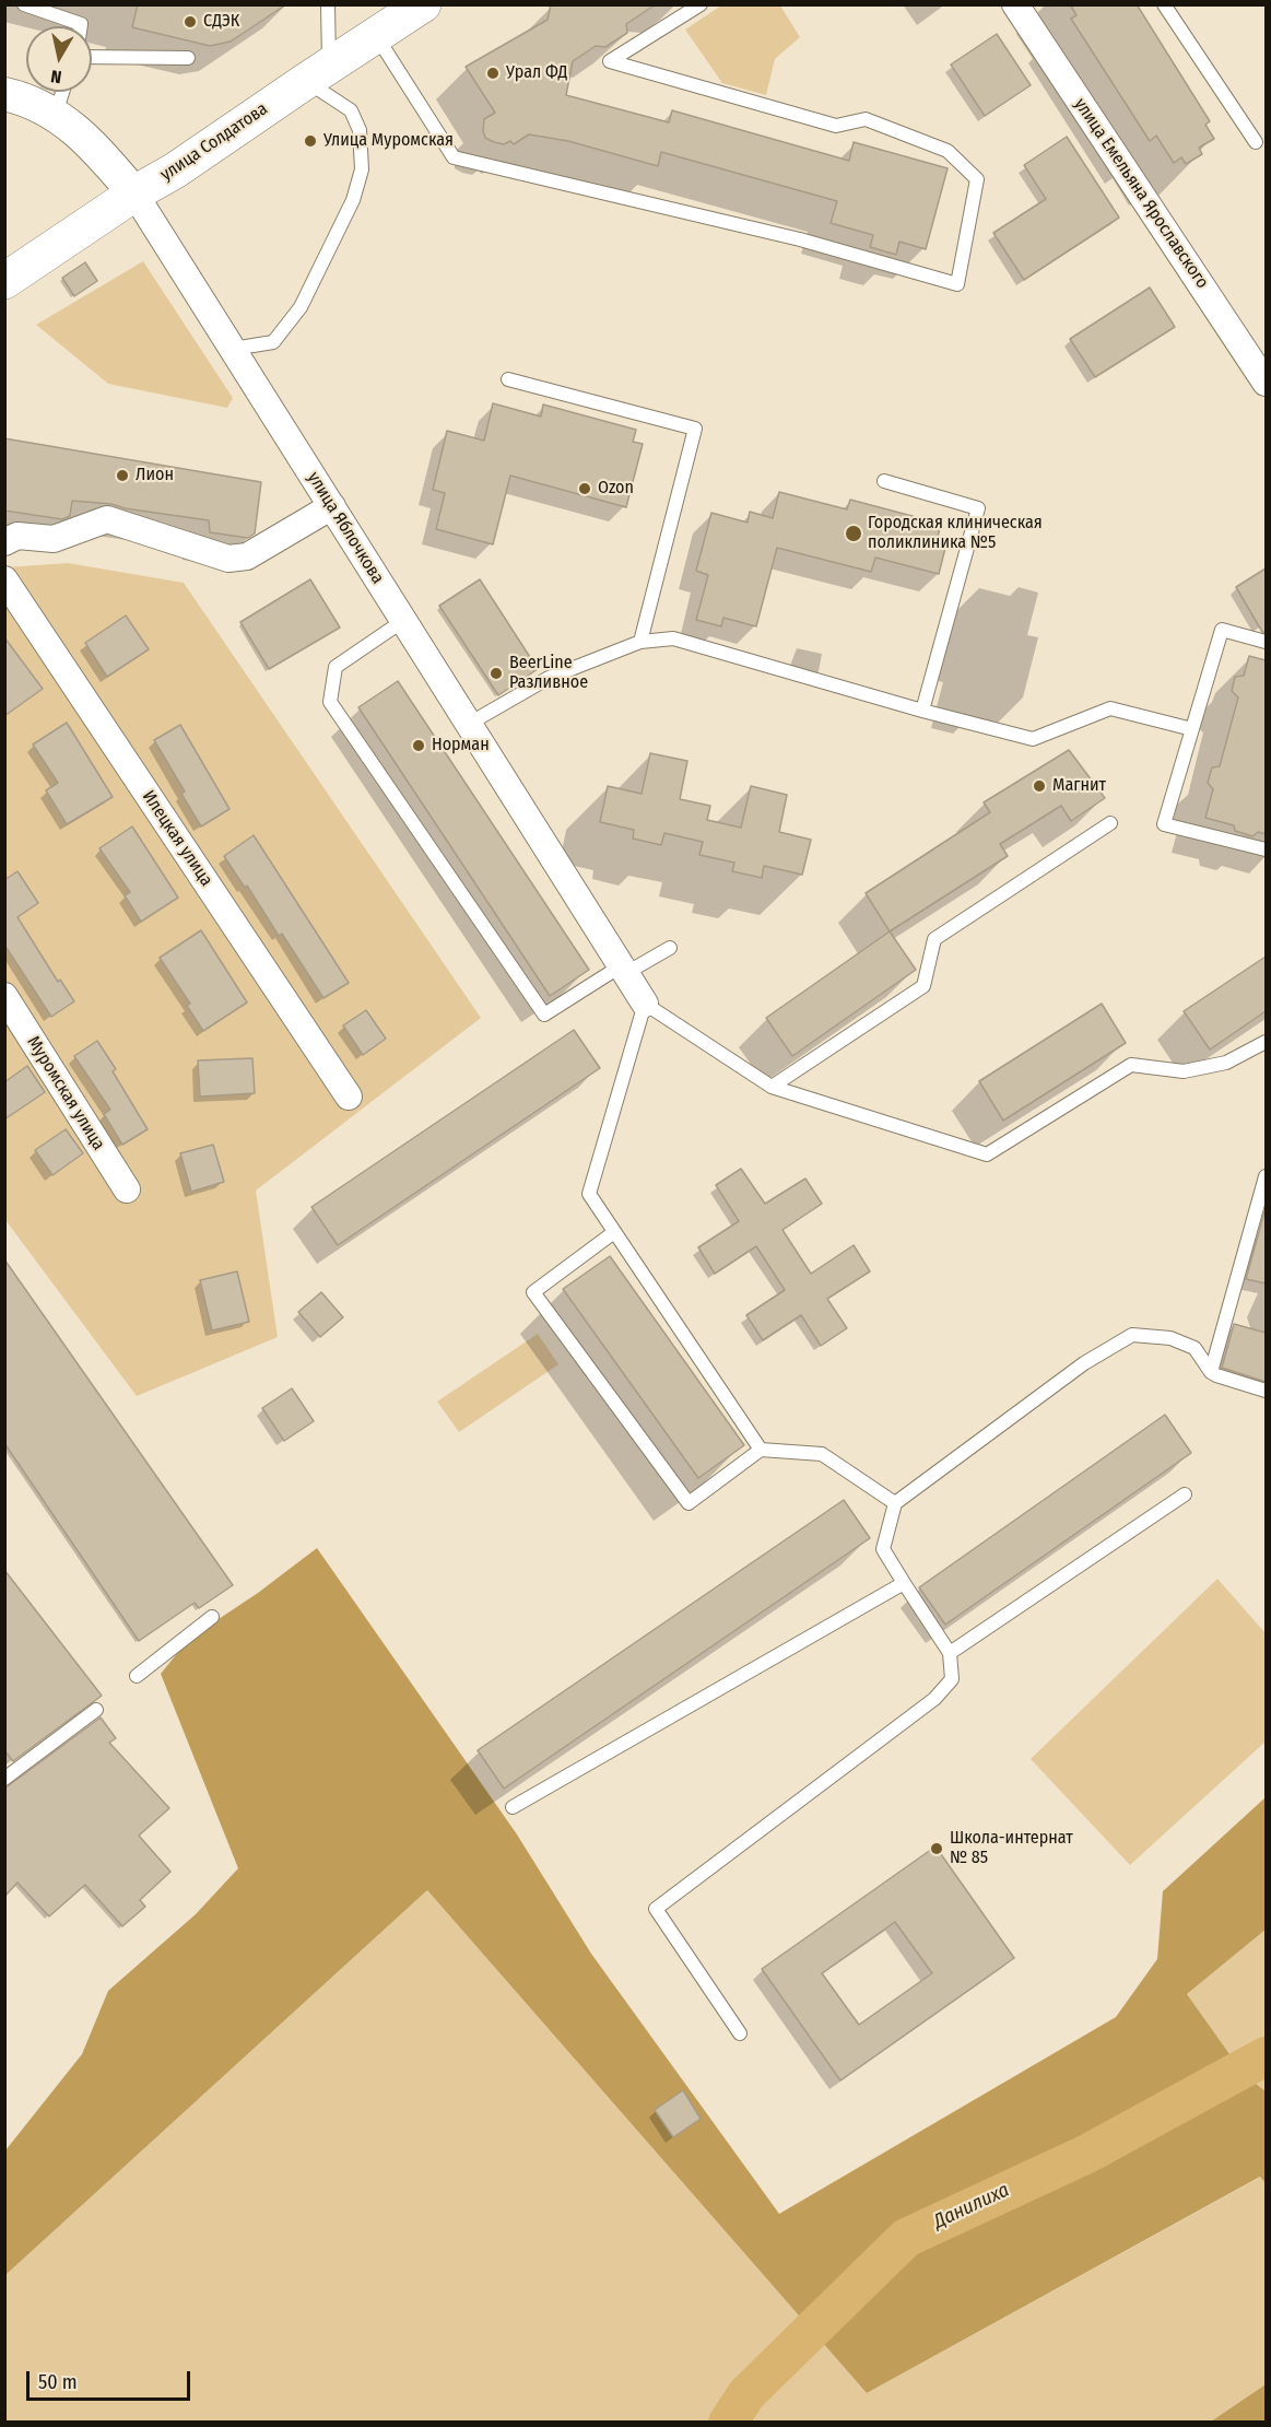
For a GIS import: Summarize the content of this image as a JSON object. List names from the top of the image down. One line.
{"streets":{"main road":["улица Солдатова"],"street":["улица Емельяна Ярославского","улица Яблочкова","Илецкая улица","Муромская улица"]},"crossings":[["улица Солдатова","улица Яблочкова"]],"water":["Данилиха"],"places":["СДЭК","Урал ФД","Улица Муромская","Лион","Ozon","Городская клиническая поликлиника №5","BeerLine Разливное","Норман","Магнит","Школа-интернат № 85"],"scale_bar":"50 m","north":"bottom"}
